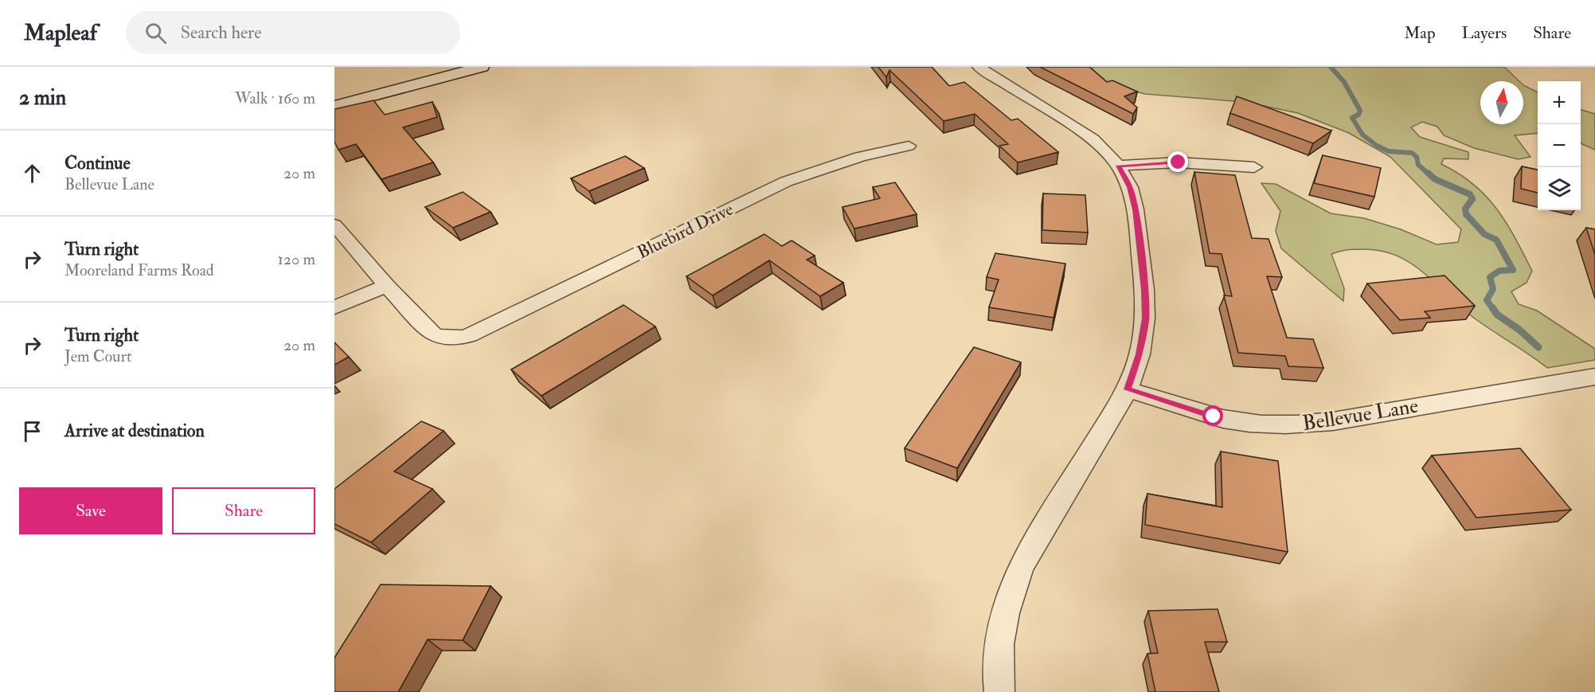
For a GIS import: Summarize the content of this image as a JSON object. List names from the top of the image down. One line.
{"streets":{"street":["Bluebird Drive","Bellevue Lane"]},"north":"top","page":{"header":"Mapleaf","search":"Search here","nav":["Map","Layers","Share"],"heading":["2 min","Walk · 160 m"],"map_buttons":["+","−"],"list":[["Continue","Bellevue Lane","20 m"],["Turn right","Mooreland Farms Road","120 m"],["Turn right","Jem Court","20 m"],"Arrive at destination"],"buttons":["Save","Share"]}}
